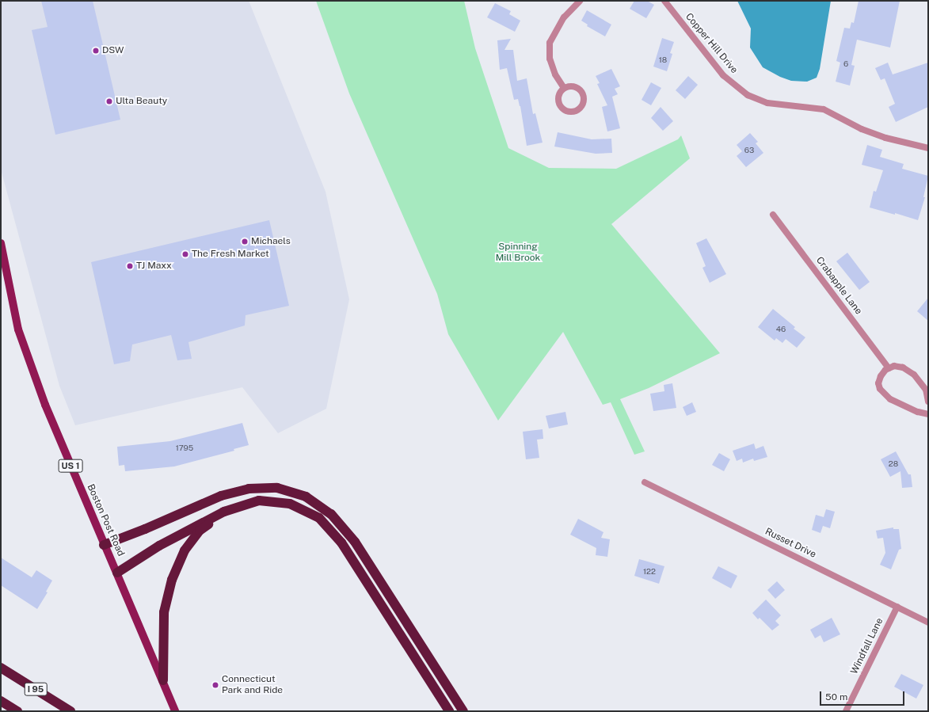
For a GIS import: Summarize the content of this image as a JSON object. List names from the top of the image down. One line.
{"streets":{"highway":["I 95"],"main road":["US 1","Boston Post Road"],"street":["Copper Hill Drive","Crabapple Lane","Russet Drive","Windfall Lane"]},"crossings":[["Russet Drive","Windfall Lane"]],"parks":["Spinning Mill Brook"],"places":["DSW","Ulta Beauty","Michaels","The Fresh Market","TJ Maxx","Connecticut Park and Ride"],"house_numbers":["18","6","63","46","1795","28","122"],"scale_bar":"50 m"}
